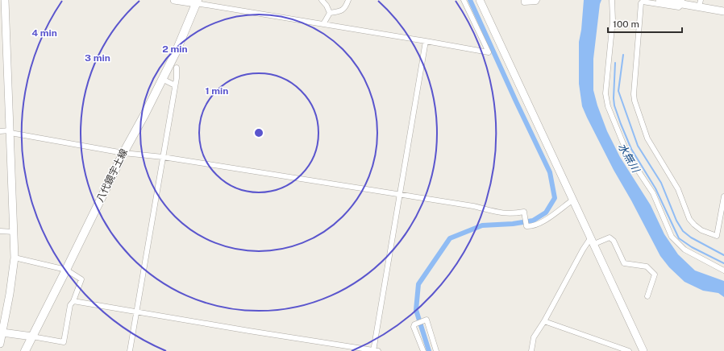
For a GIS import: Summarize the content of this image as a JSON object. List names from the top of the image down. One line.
{"streets":{"main road":["八代鏡宇土線"]},"water":["水無川"],"scale_bar":"100 m","rings":["4 min","2 min","3 min","1 min"]}
